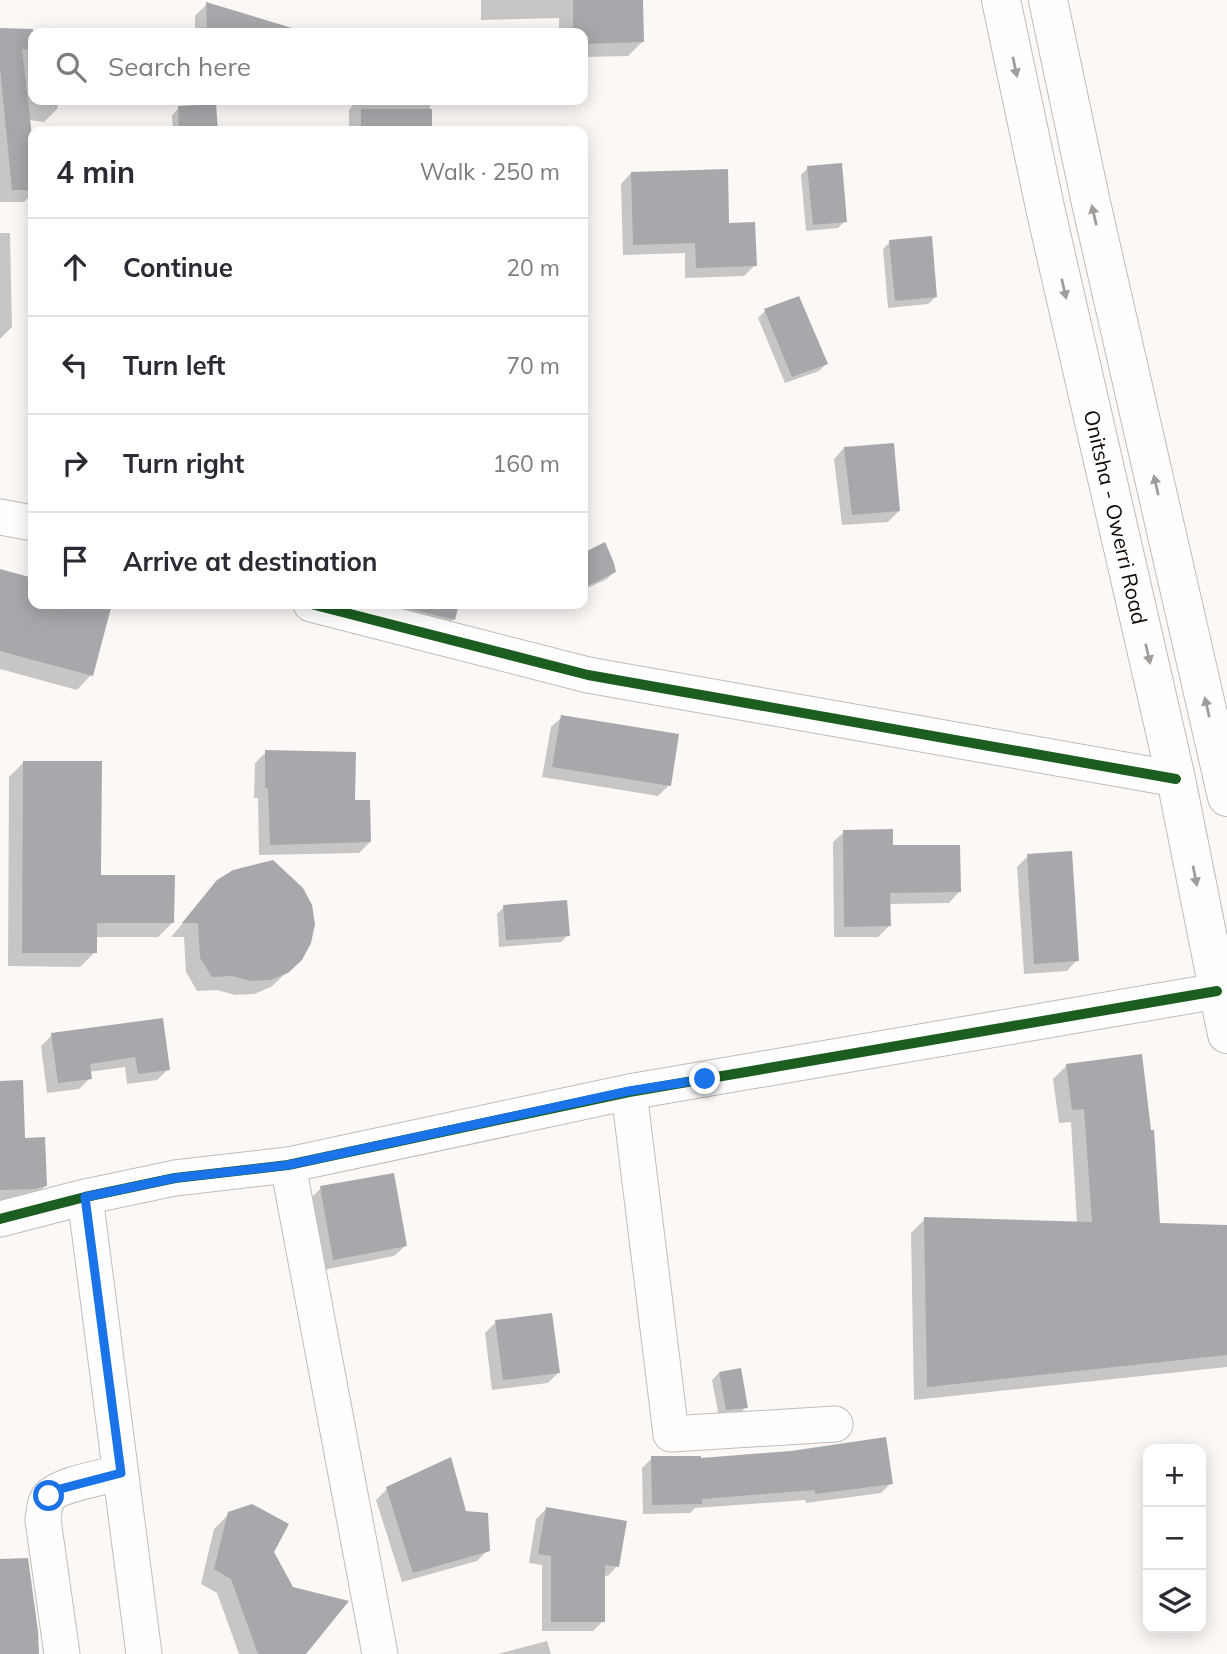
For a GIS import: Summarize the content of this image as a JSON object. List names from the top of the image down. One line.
{"streets":{"highway":["Onitsha - Owerri Road"]},"page":{"search":"Search here","heading":["4 min","Walk · 250 m"],"list":[["Continue","20 m"],["Turn left","70 m"],["Turn right","160 m"],"Arrive at destination"],"map_buttons":["+","−"]}}
